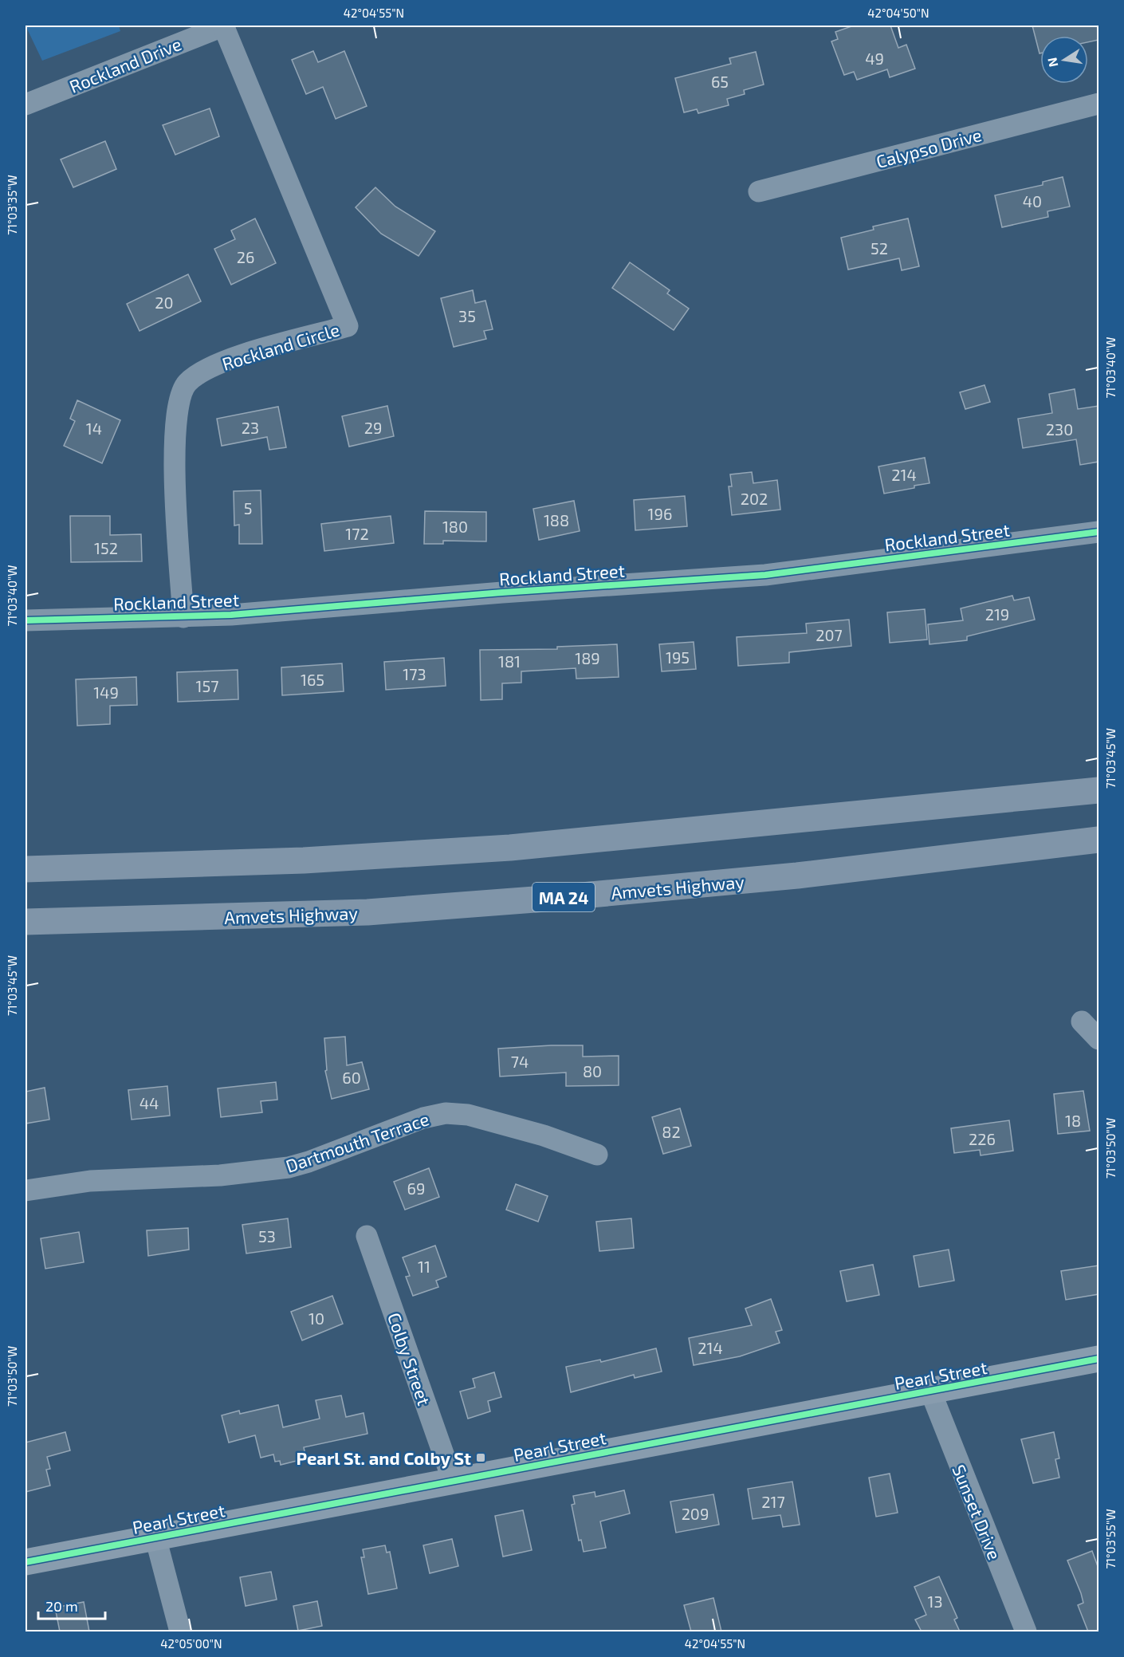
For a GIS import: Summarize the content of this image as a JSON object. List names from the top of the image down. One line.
{"streets":{"highway":["Amvets Highway","MA 24"],"street":["Rockland Drive","Calypso Drive","Rockland Circle","Rockland Street","Dartmouth Terrace","Colby Street","Pearl Street","Sunset Drive"]},"crossings":[["Rockland Drive","Rockland Circle"],["Rockland Circle","Rockland Street"],["Colby Street","Pearl Street"],["Pearl Street","Sunset Drive"]],"places":{"transit":["Pearl St. and Colby St"]},"house_numbers":["49","65","40","52","26","20","35","23","29","14","230","214","202","5","196","188","180","172","152","219","207","195","189","181","173","165","157","149","74","80","60","44","18","82","226","69","53","11","10","214","217","209","13"],"scale_bar":"20 m","north":"left","coordinates":["42°04'55\"N","42°04'50\"N","71°03'35\"W","71°03'40\"W","71°03'45\"W","71°03'50\"W","71°03'55\"W","42°05'00\"N"]}
